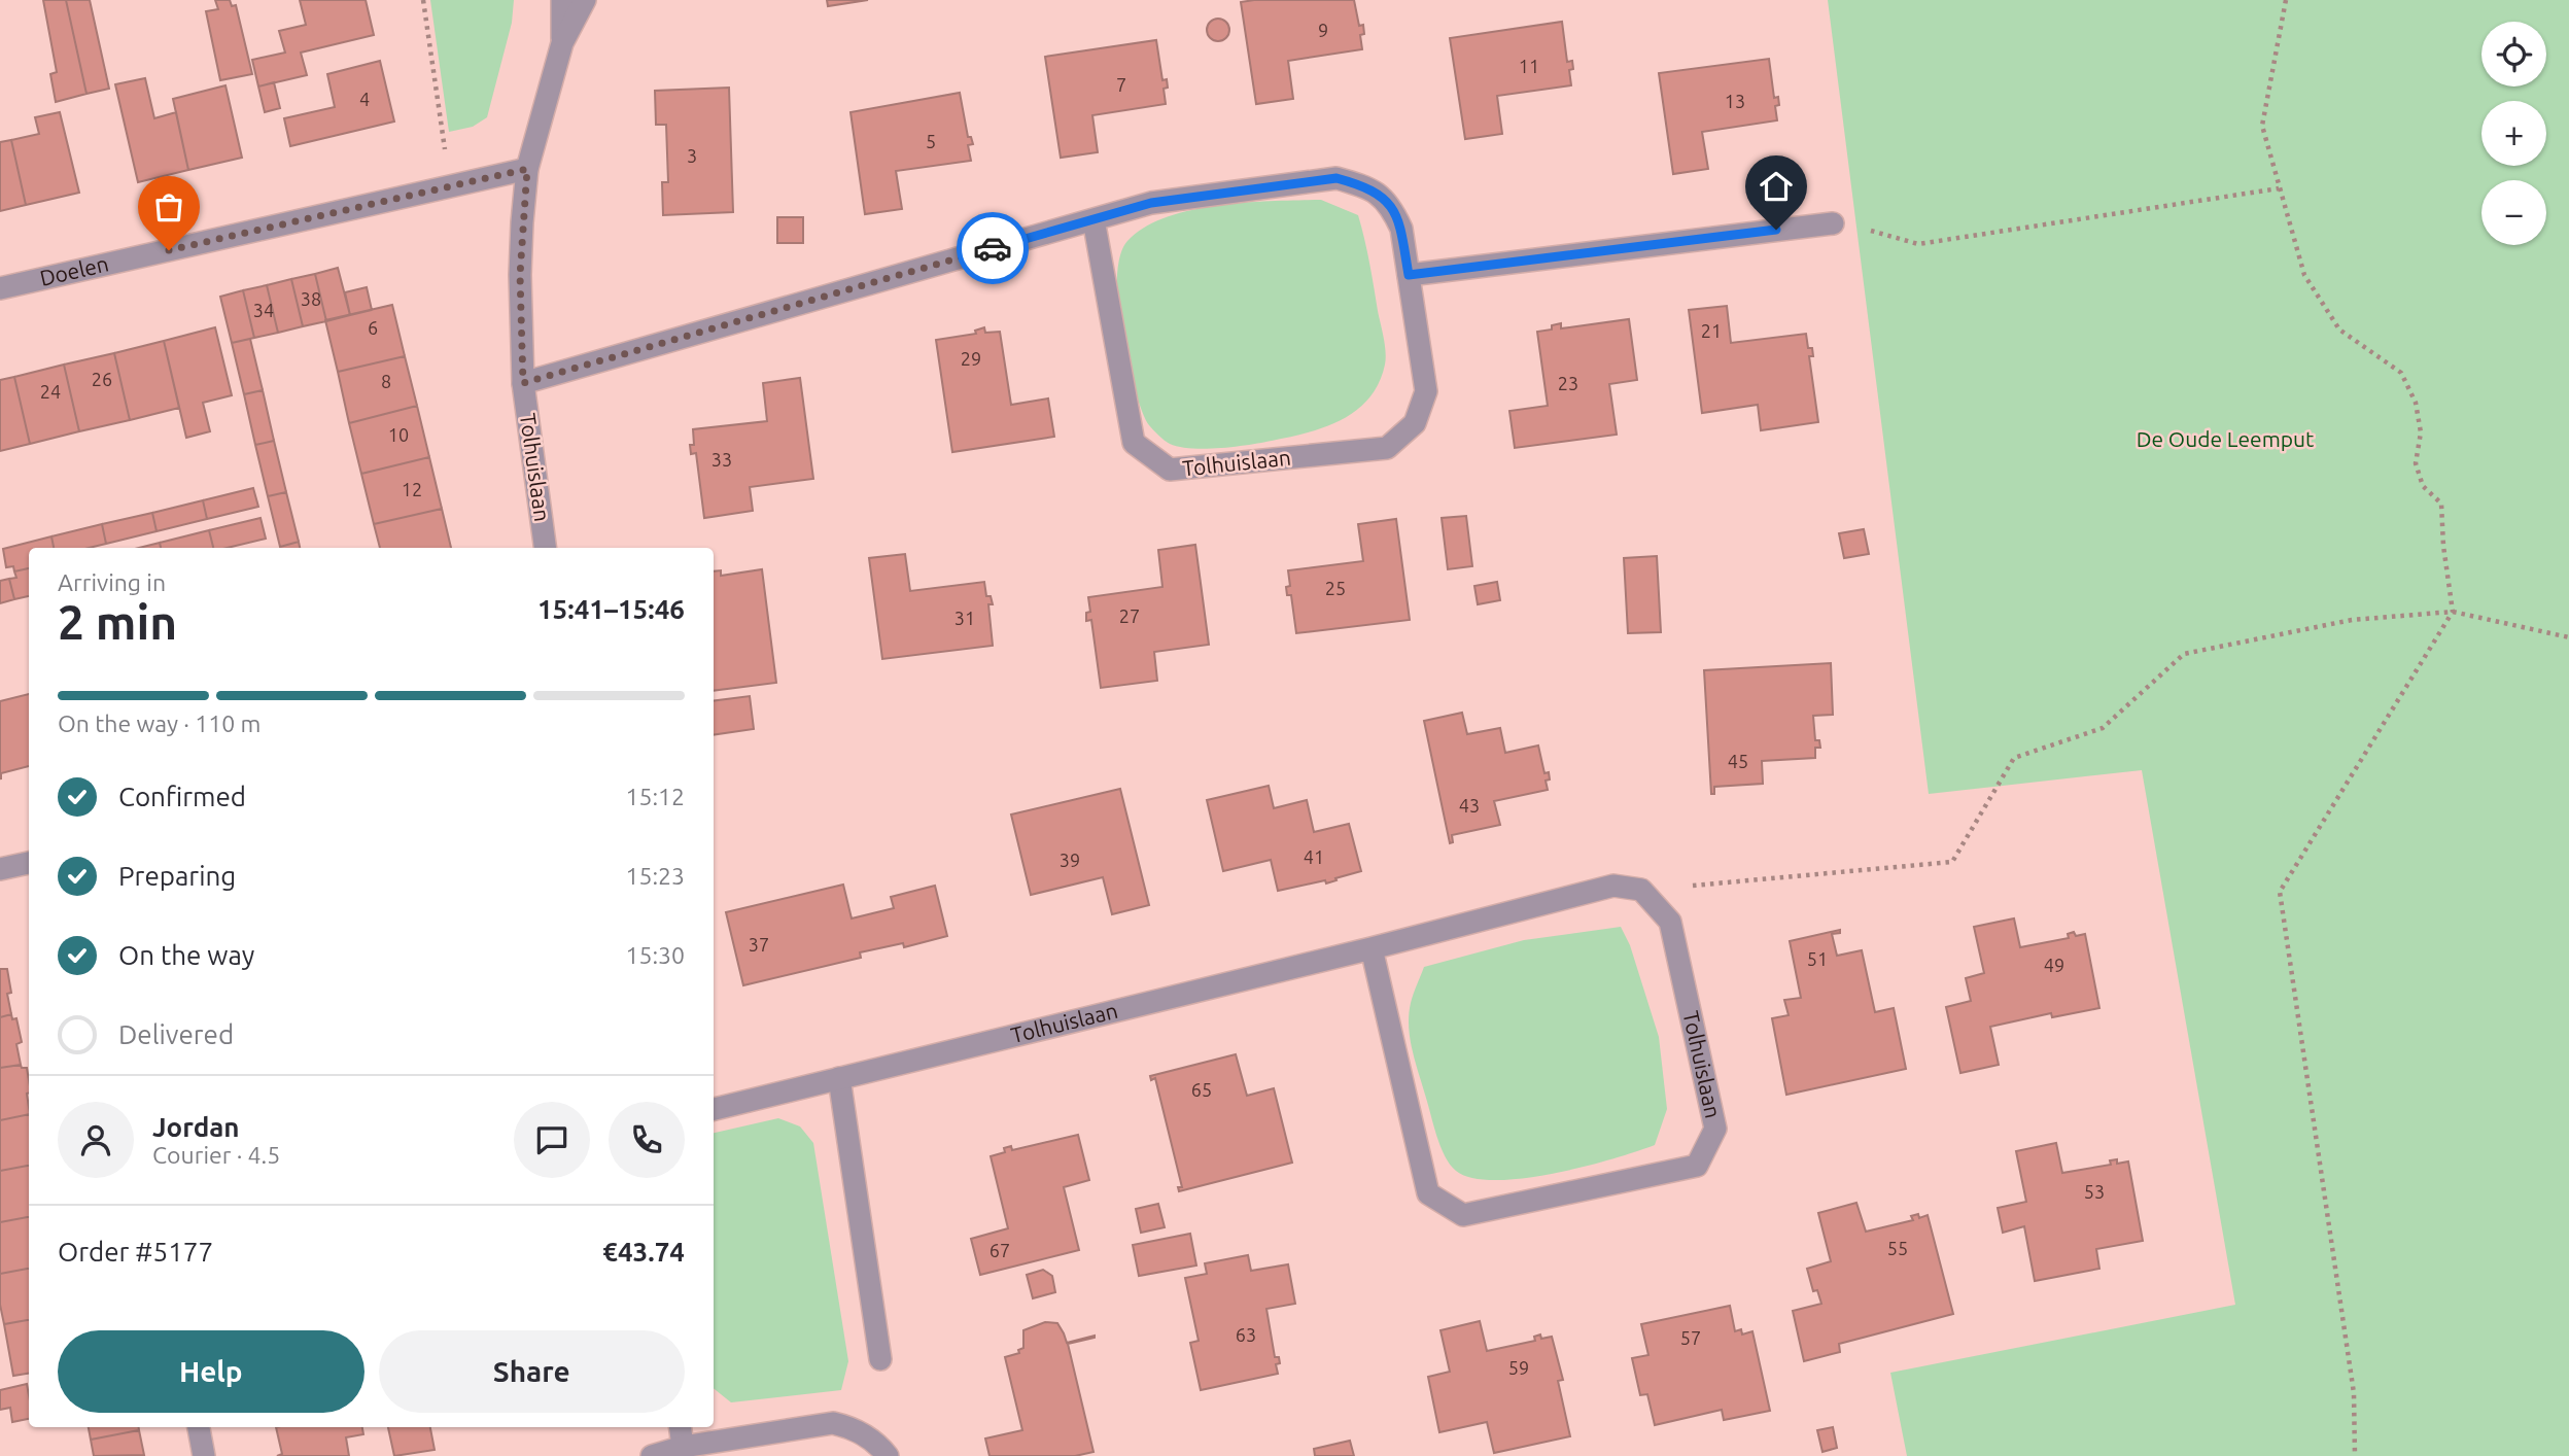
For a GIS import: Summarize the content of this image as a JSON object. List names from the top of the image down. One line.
{"streets":{"street":["Doelen","Tolhuislaan"]},"crossings":[["Doelen","Tolhuislaan"]],"parks":["De Oude Leemput"],"house_numbers":["9","11","7","4","13","5","3","38","34","6","21","29","26","8","23","24","10","33","12","25","27","31","45","43","41","39","37","51","49","65","53","55","67","63","57","59"],"page":{"map_buttons":["+","−"],"heading":["2 min","Arriving in","15:41–15:46"],"panel":["Jordan","Courier · 4.5","Order #5177","€43.74"],"bar":"On the way · 110 m","list":[["Confirmed","15:12"],["Preparing","15:23"],["On the way","15:30"],"Delivered"],"buttons":["Help","Share"]}}
